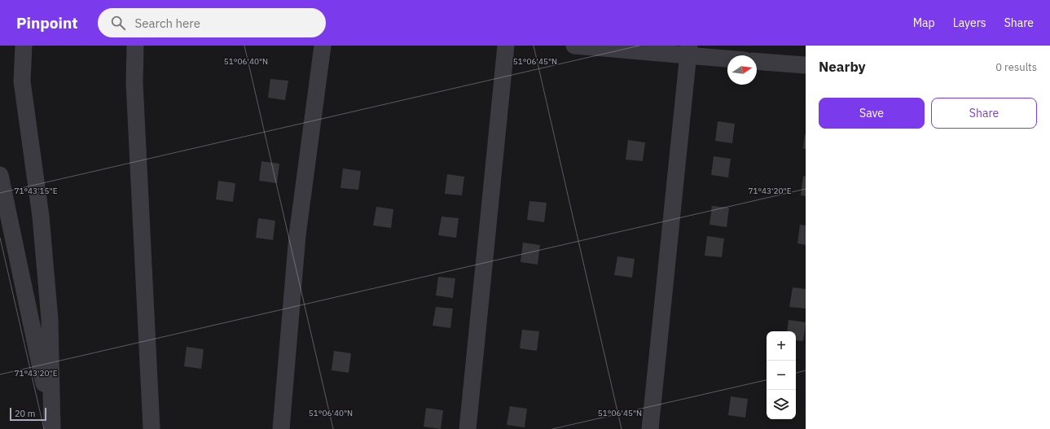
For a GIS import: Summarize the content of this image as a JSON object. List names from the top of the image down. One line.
{"scale_bar":"20 m","north":"right","page":{"header":"Pinpoint","search":"Search here","nav":["Map","Layers","Share"],"heading":["Nearby","0 results"],"buttons":["Save","Share"],"map_buttons":["+","−"],"scale":"20 m"},"coordinates":["51°06'40\"N","51°06'45\"N","71°43'20\"E","71°43'15\"E"]}
